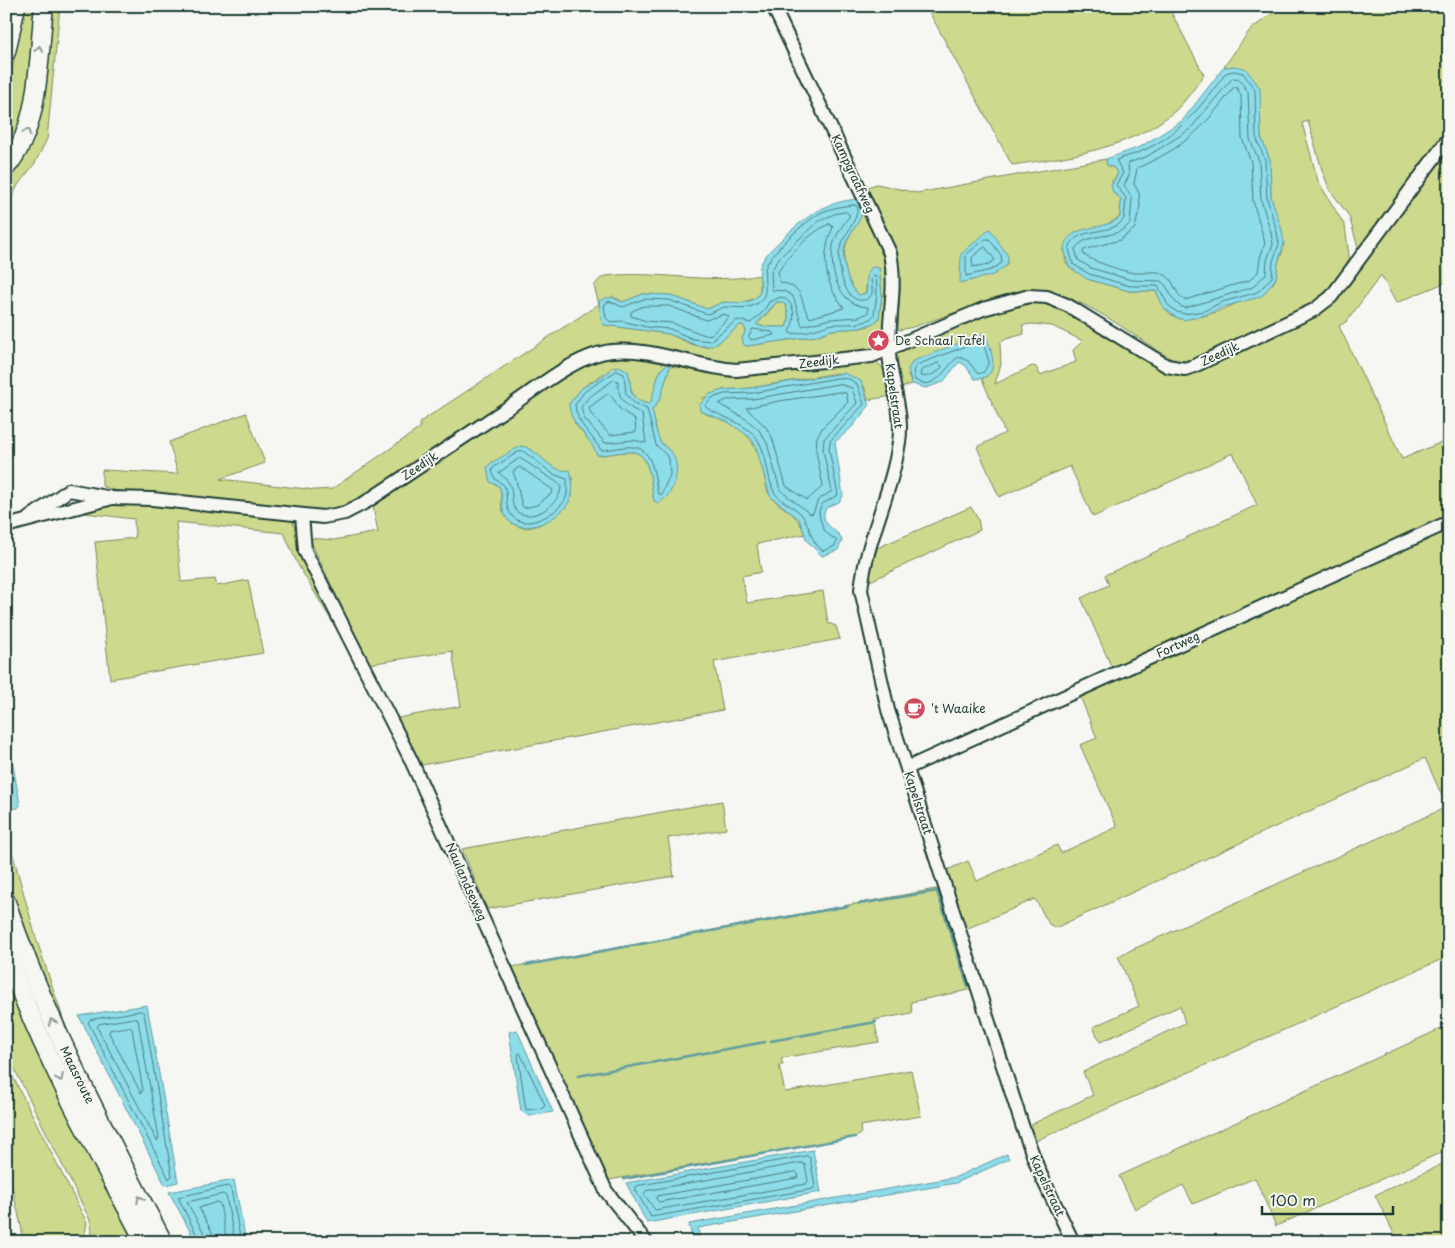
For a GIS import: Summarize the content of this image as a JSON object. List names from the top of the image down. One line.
{"streets":{"highway":["Maasroute"],"street":["Kampgraafweg","Zeedijk","Kapelstraat","Fortweg","Naulandseweg"]},"crossings":[["Kampgraafweg","Zeedijk"],["Kampgraafweg","Kapelstraat"],["Zeedijk","Kapelstraat"],["Zeedijk","Naulandseweg"],["Kapelstraat","Fortweg"]],"places":{"place":["De Schaal Tafel"],"cafe":["'t Waaike"]},"scale_bar":"100 m"}
